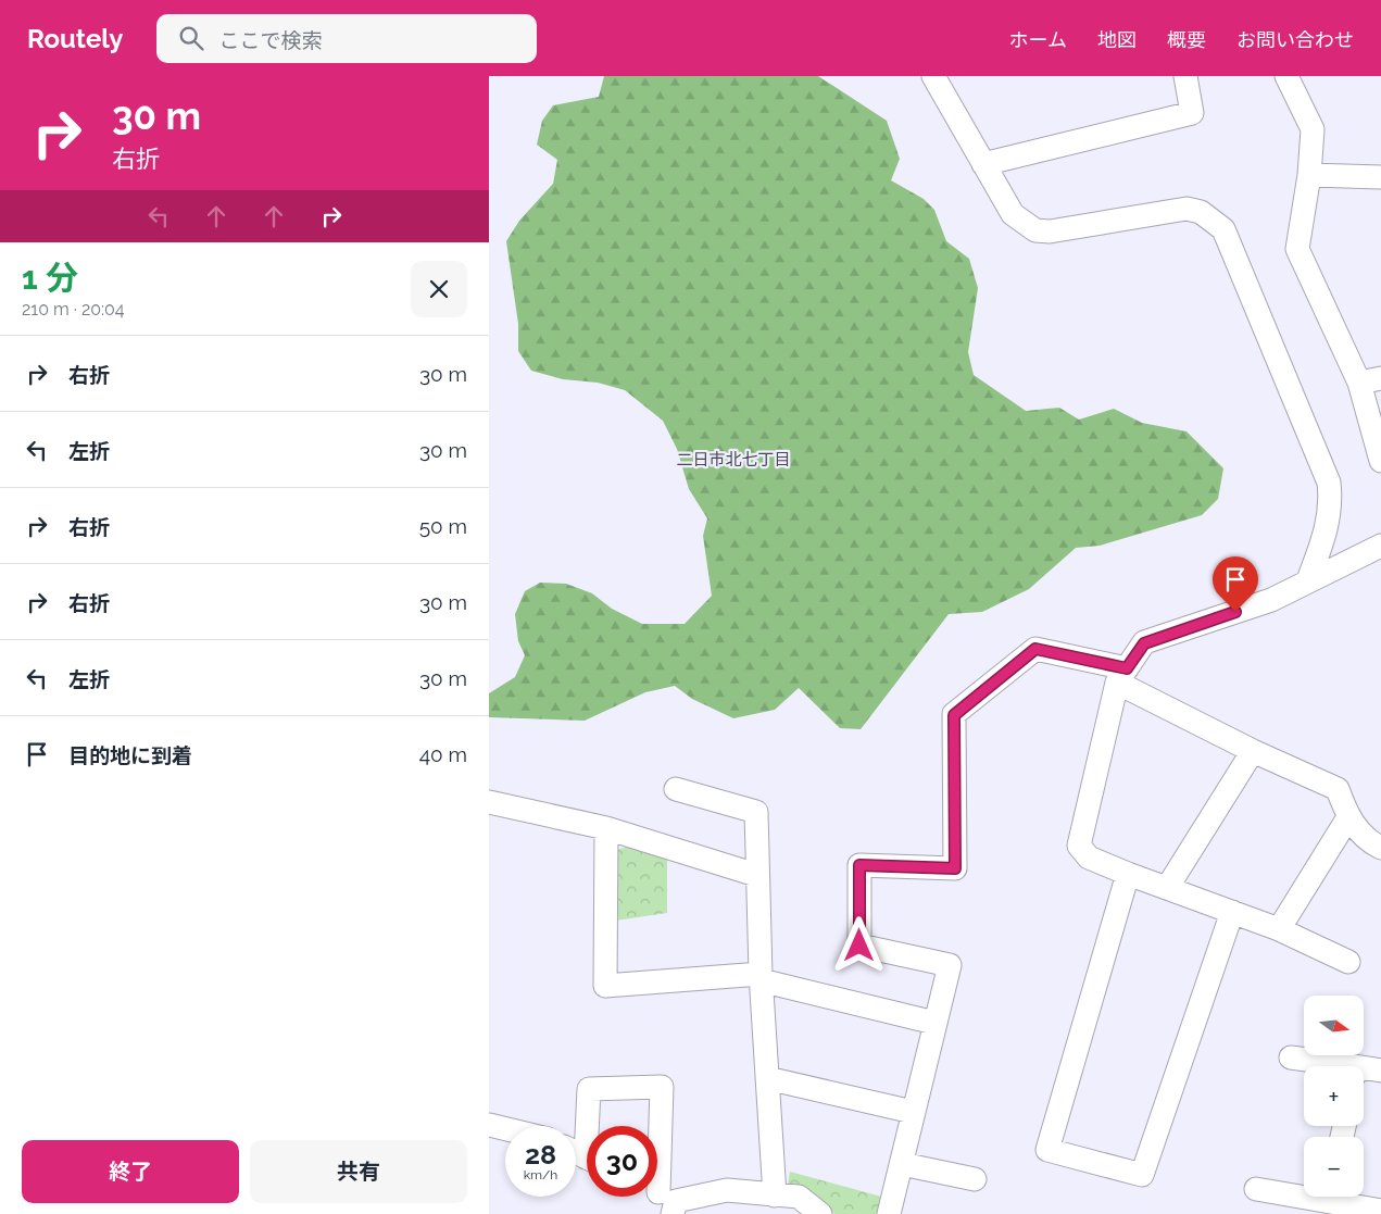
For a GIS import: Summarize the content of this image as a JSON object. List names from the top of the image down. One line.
{"districts":["二日市北七丁目"],"north":"right","page":{"header":"Routely","search":"ここで検索","nav":["ホーム","地図","概要","お問い合わせ"],"turn":["30 m","右折"],"heading":["1 分","210 m · 20:04"],"list":[{"name":"右折","value":"30 m"},{"name":"左折","value":"30 m"},{"name":"右折","value":"50 m"},{"name":"右折","value":"30 m"},{"name":"左折","value":"30 m"},{"name":"目的地に到着","value":"40 m"}],"map_buttons":["+","−"],"speed":"28 km/h","limit":"30","buttons":["終了","共有"]}}
